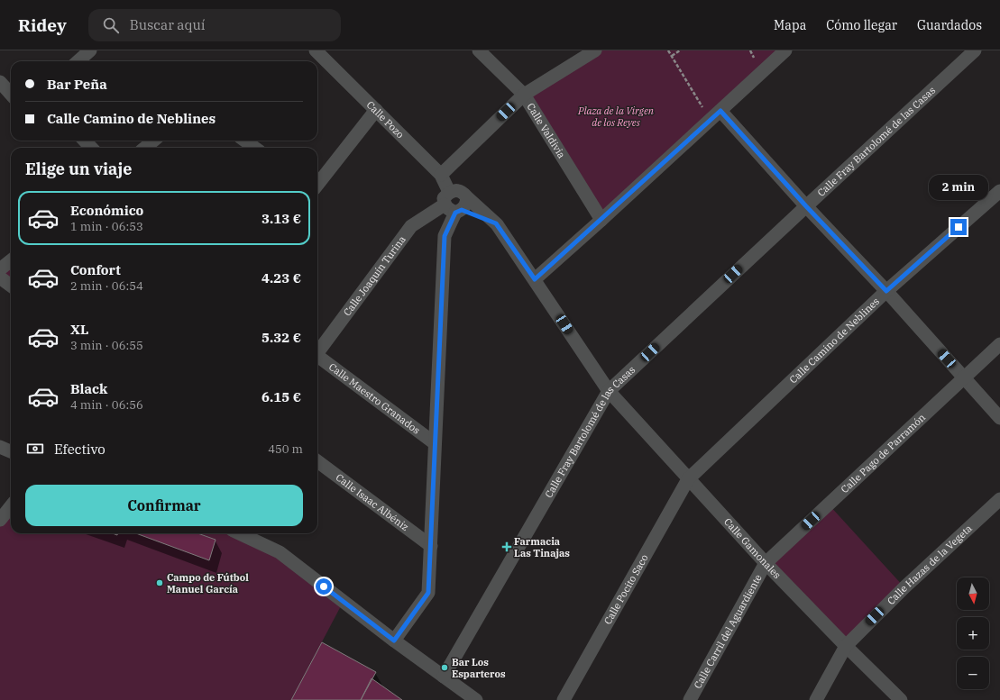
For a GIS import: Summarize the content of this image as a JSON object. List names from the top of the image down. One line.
{"streets":{"street":["Calle Pozo","Calle Valdivia","Calle Fray Bartolomé de las Casas","Calle Joaquín Turina","Calle Camino de Neblines","Calle Maestro Granados","Calle Pago de Parramón","Calle Isaac Albéniz","Calle Gamonales","Calle Hazas de la Vegeta","Calle Pocito Saco","Calle Carril del Aguardiente"]},"crossings":[["Calle Pozo","Calle Joaquín Turina"],["Calle Fray Bartolomé de las Casas","Calle Gamonales"],["Calle Camino de Neblines","Calle Gamonales"],["Calle Camino de Neblines","Calle Pocito Saco"],["Calle Pago de Parramón","Calle Gamonales"],["Calle Pago de Parramón","Calle Carril del Aguardiente"],["Calle Gamonales","Calle Hazas de la Vegeta"],["Calle Gamonales","Calle Pocito Saco"],["Calle Gamonales","Calle Carril del Aguardiente"]],"parks":["Plaza de la Virgen de los Reyes"],"places":{"health":["Farmacia Las Tinajas"],"other":["Campo de Fútbol Manuel García","Bar Los Esparteros"]},"north":"bottom","page":{"header":"Ridey","search":"Buscar aquí","nav":["Mapa","Cómo llegar","Guardados"],"banner":["Bar Peña","Calle Camino de Neblines"],"heading":"Elige un viaje","bubble":"2 min","list":[{"name":"Económico","note":"1 min · 06:53","value":"3.13 €"},{"name":"Confort","note":"2 min · 06:54","value":"4.23 €"},{"name":"XL","note":"3 min · 06:55","value":"5.32 €"},{"name":"Black","note":"4 min · 06:56","value":"6.15 €"}],"pay":["Efectivo","450 m"],"buttons":"Confirmar","map_buttons":["+","−"]}}
